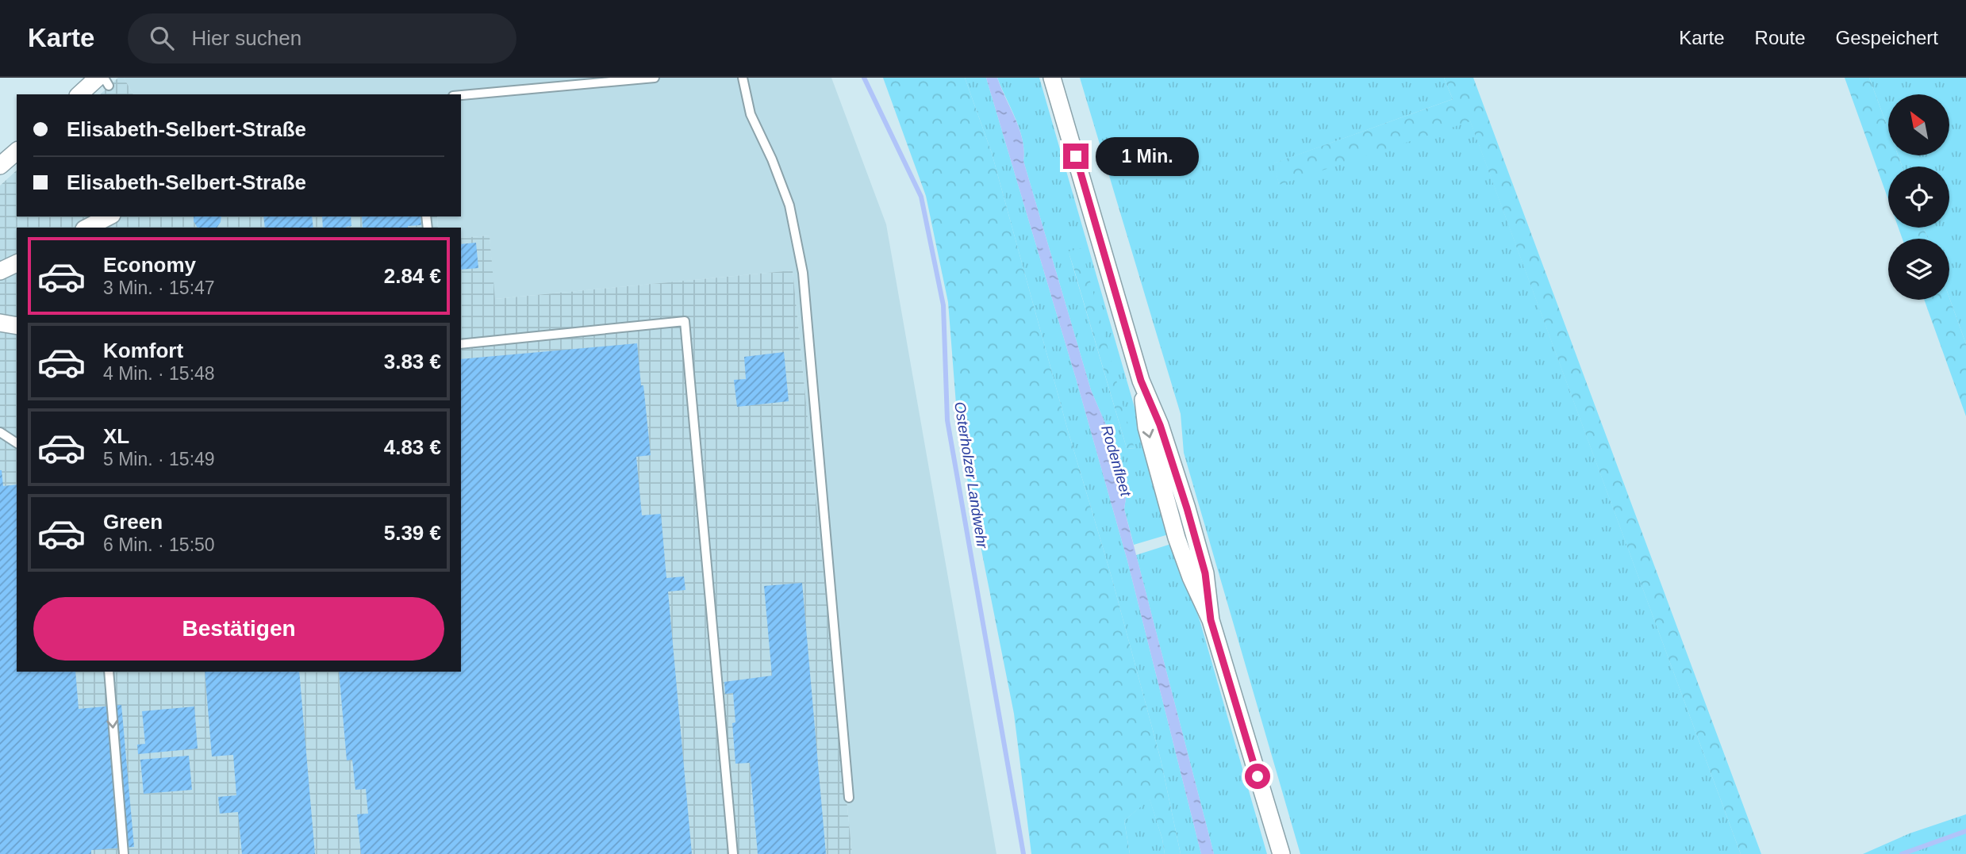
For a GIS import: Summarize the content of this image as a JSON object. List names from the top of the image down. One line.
{"water":["Rodenfleet","Osterholzer Landwehr"],"north":"top left","page":{"header":"Karte","search":"Hier suchen","nav":["Karte","Route","Gespeichert"],"banner":["Elisabeth-Selbert-Straße","Elisabeth-Selbert-Straße"],"bubble":"1 Min.","list":[{"name":"Economy","note":"3 Min. · 15:47","value":"2.84 €"},{"name":"Komfort","note":"4 Min. · 15:48","value":"3.83 €"},{"name":"XL","note":"5 Min. · 15:49","value":"4.83 €"},{"name":"Green","note":"6 Min. · 15:50","value":"5.39 €"}],"buttons":"Bestätigen"}}
